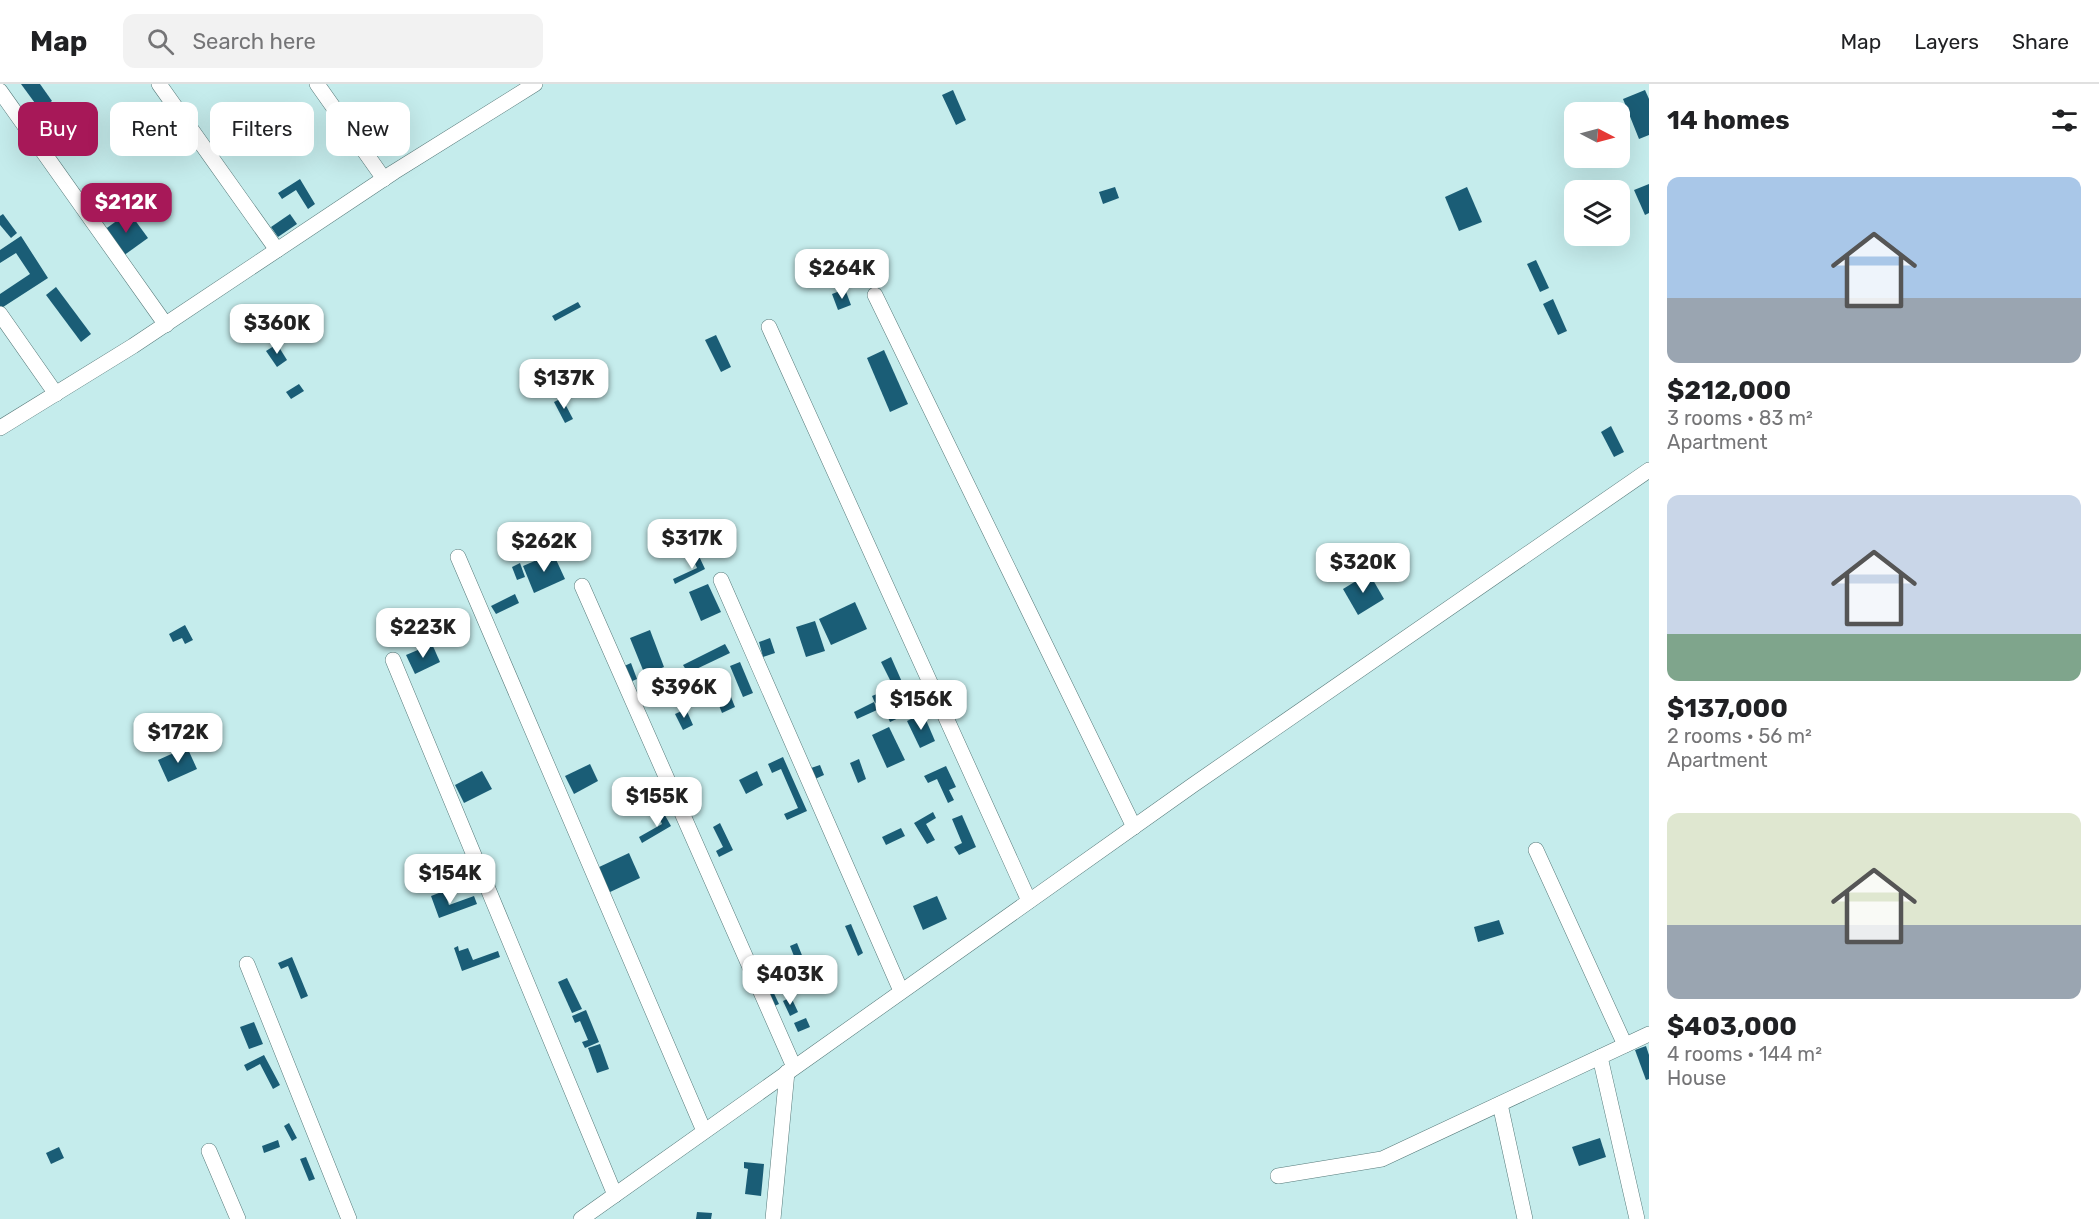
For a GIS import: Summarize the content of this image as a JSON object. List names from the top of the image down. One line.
{"north":"right","page":{"header":"Map","search":"Search here","nav":["Map","Layers","Share"],"heading":"14 homes","chip":["Buy","Rent","Filters","New"],"list":[{"name":"$212,000","note":"3 rooms · 83 m² · Apartment"},{"name":"$137,000","note":"2 rooms · 56 m² · Apartment"},{"name":"$403,000","note":"4 rooms · 144 m² · House"}],"price":["$212K","$264K","$360K","$137K","$317K","$262K","$320K","$223K","$396K","$156K","$172K","$155K","$154K","$403K"]}}
